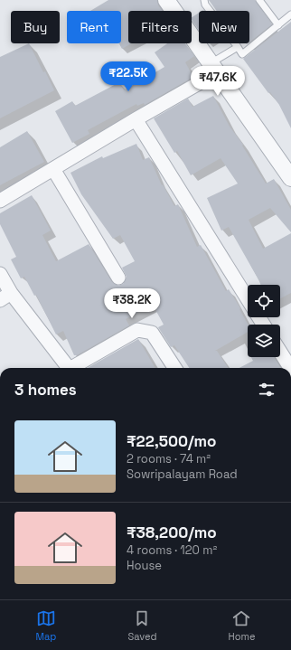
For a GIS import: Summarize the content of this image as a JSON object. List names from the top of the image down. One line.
{"page":{"chip":["Buy","Rent","Filters","New"],"price":["₹22.5K","₹47.6K","₹38.2K"],"heading":"3 homes","list":[{"name":"₹22,500/mo","note":"2 rooms · 74 m² · Sowripalayam Road"},{"name":"₹38,200/mo","note":"4 rooms · 120 m² · House"}],"tabs":["Map","Saved","Home"]}}
